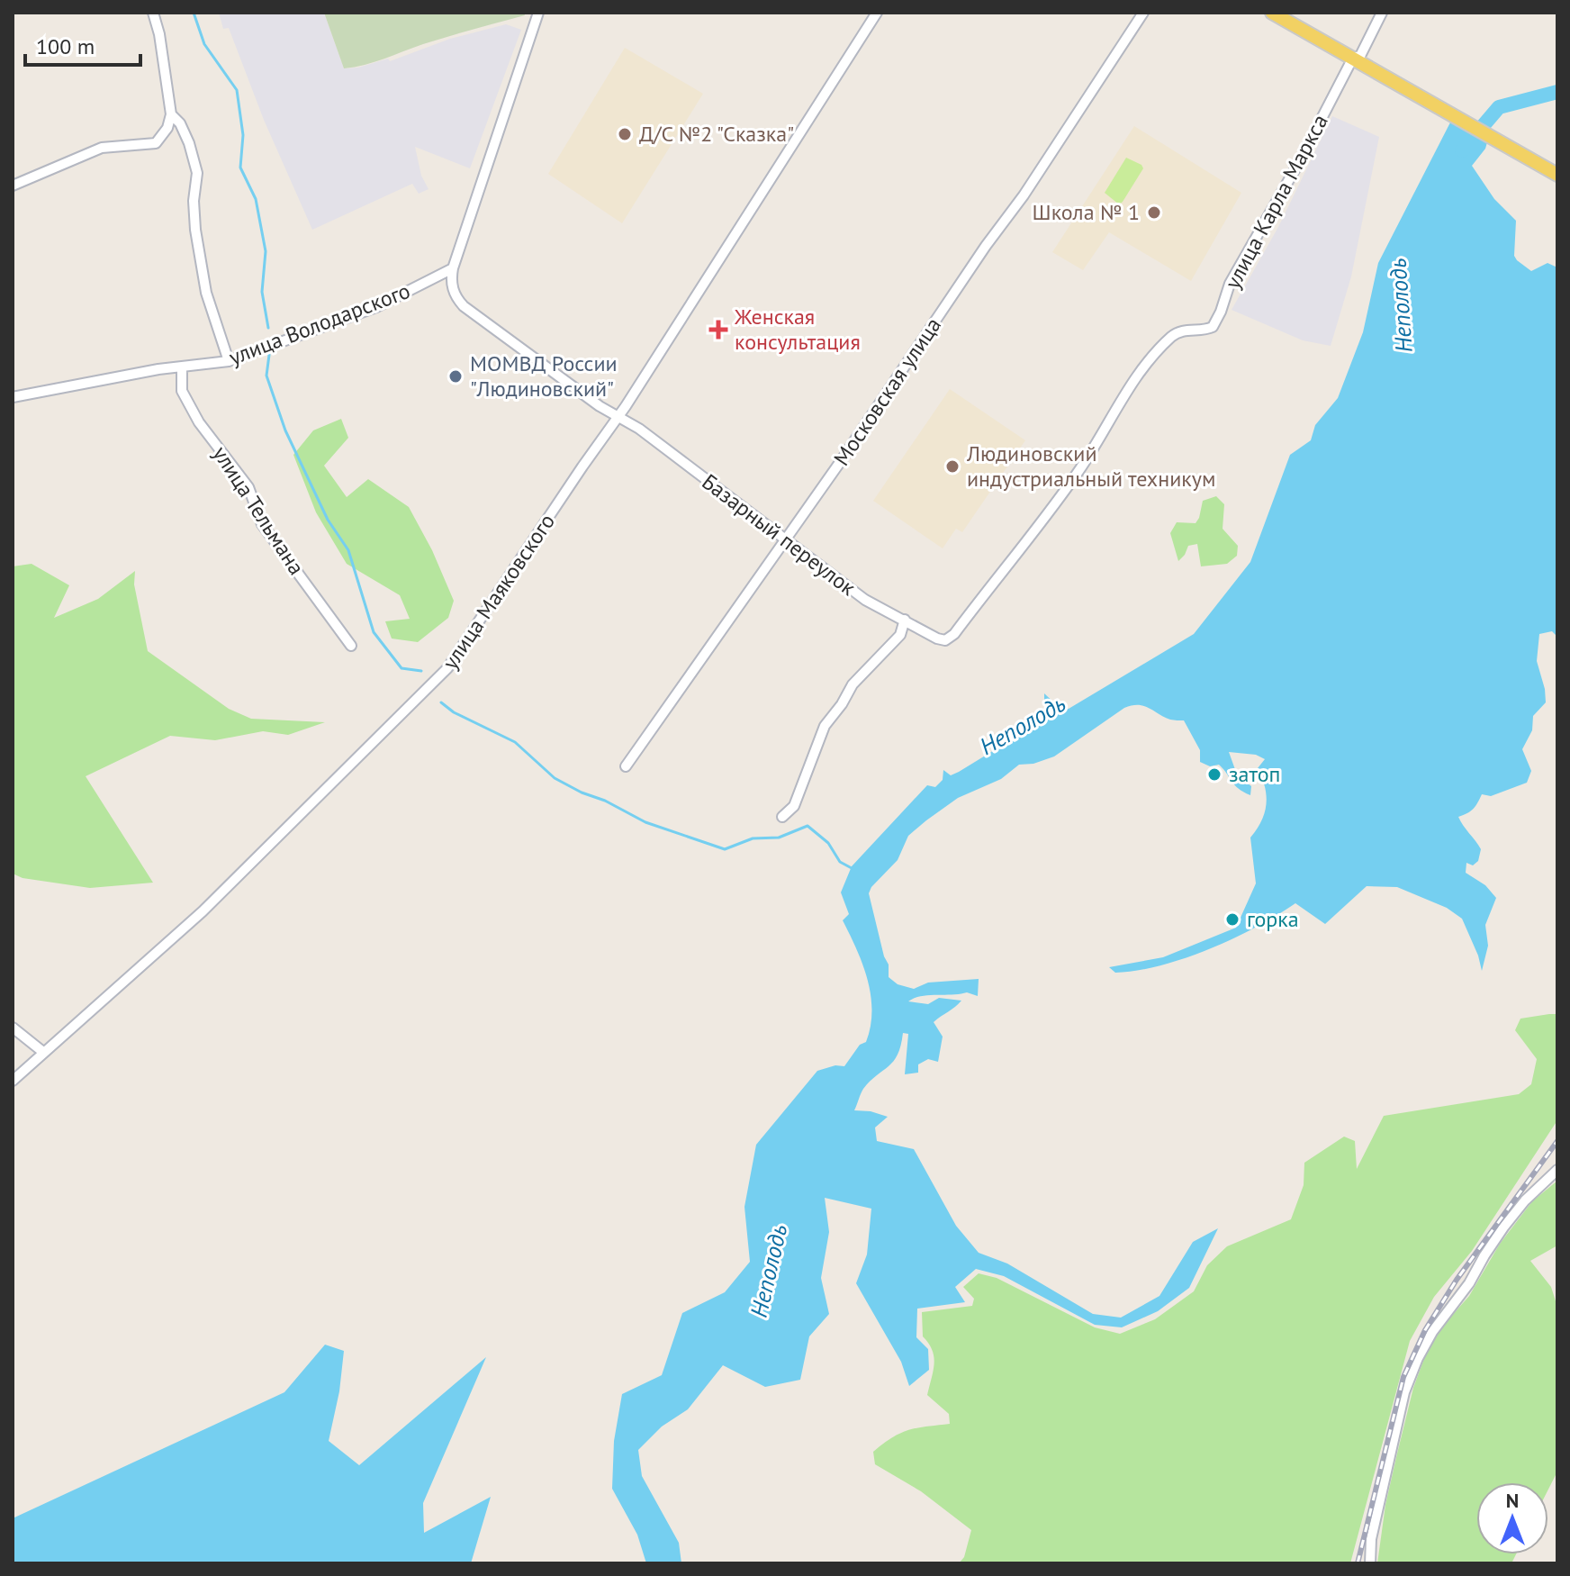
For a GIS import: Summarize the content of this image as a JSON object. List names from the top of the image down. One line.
{"streets":{"street":["улица Карла Маркса","улица Володарского","Московская улица","улица Тельмана","Базарный переулок","улица Маяковского"]},"crossings":[["улица Карла Маркса","Базарный переулок"],["улица Володарского","улица Тельмана"],["Московская улица","Базарный переулок"],["Базарный переулок","улица Маяковского"]],"water":["Неполодь"],"places":{"other":["Д/С №2 \"Сказка\"","Школа № 1","МОМВД России \"Людиновский\"","Людиновский индустриальный техникум","затоп","горка"],"health":["Женская консультация"]},"scale_bar":"100 m","north":"top"}
